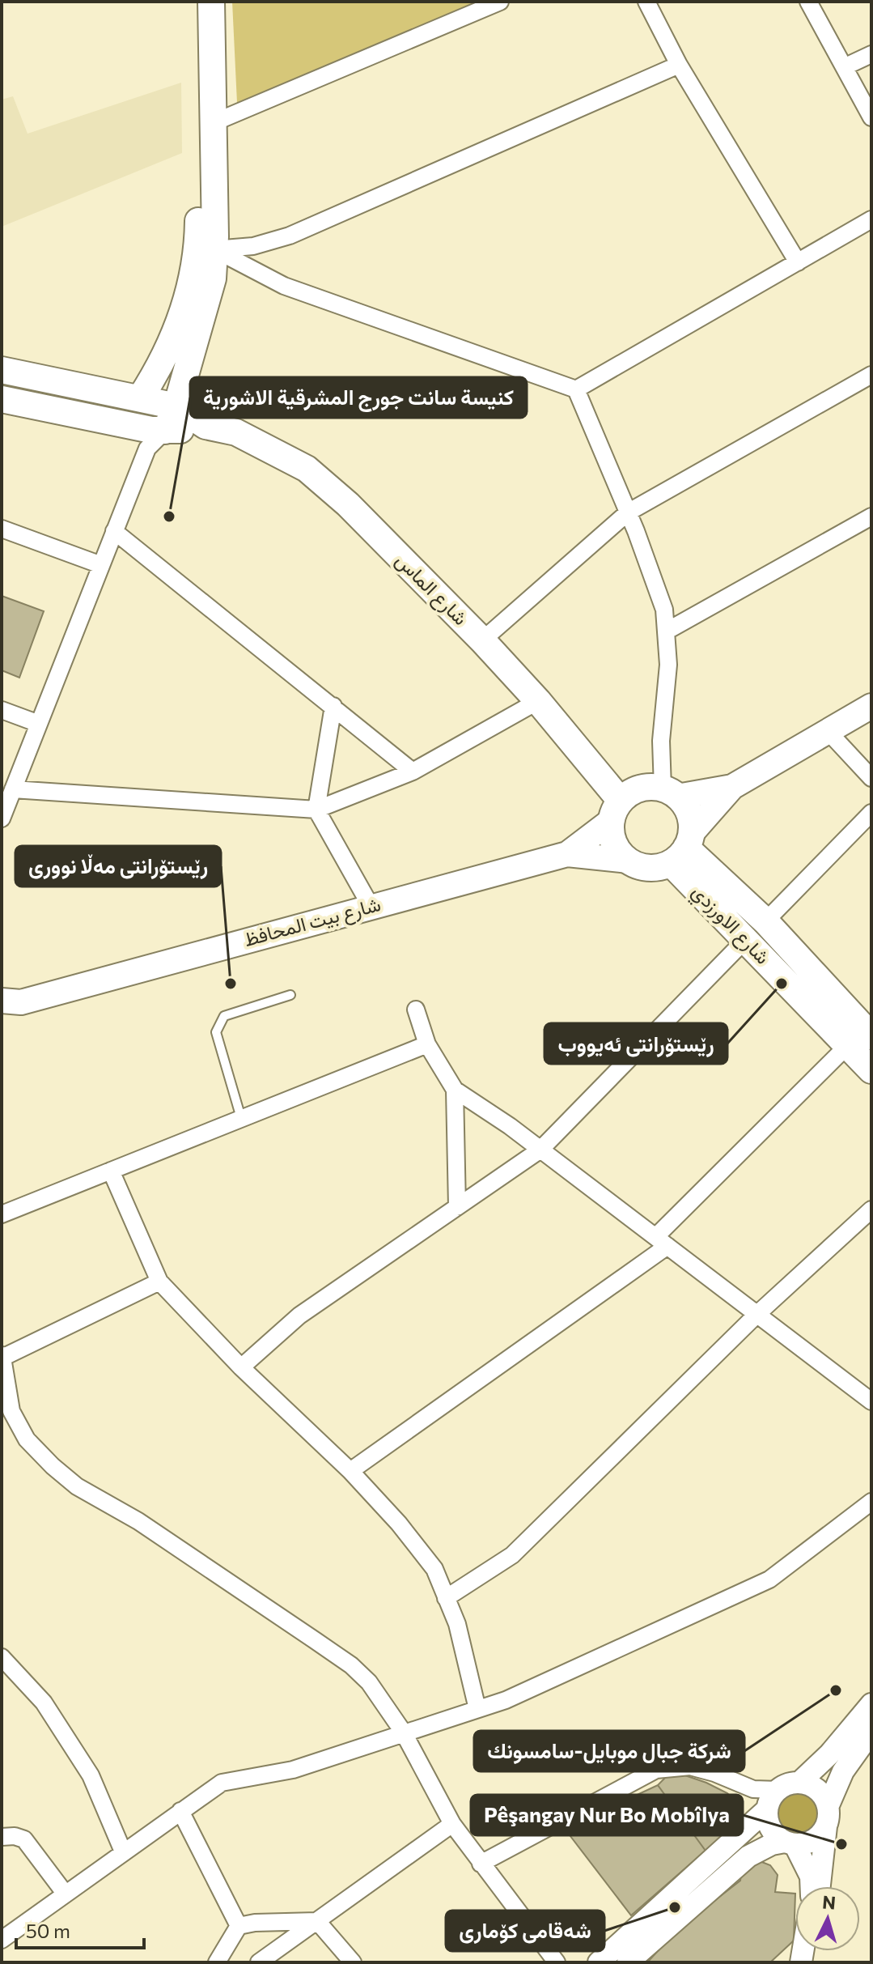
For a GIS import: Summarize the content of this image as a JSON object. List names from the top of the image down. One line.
{"streets":{"main road":["شارع الماس","شارع بيت المحافظ","شارع الاورزدي"]},"crossings":[["شارع الماس","شارع بيت المحافظ"],["شارع الماس","شارع الاورزدي"],["شارع بيت المحافظ","شارع الاورزدي"]],"places":["كنيسة سانت جورج المشرقية الاشورية","رێستۆرانتی مەڵا نووری","رێستۆرانتی ئەیووب","شركة جبال موبايل-سامسونك","Pêşangay Nur Bo Mobîlya","شەقامی کۆماری"],"scale_bar":"50 m","north":"top"}
